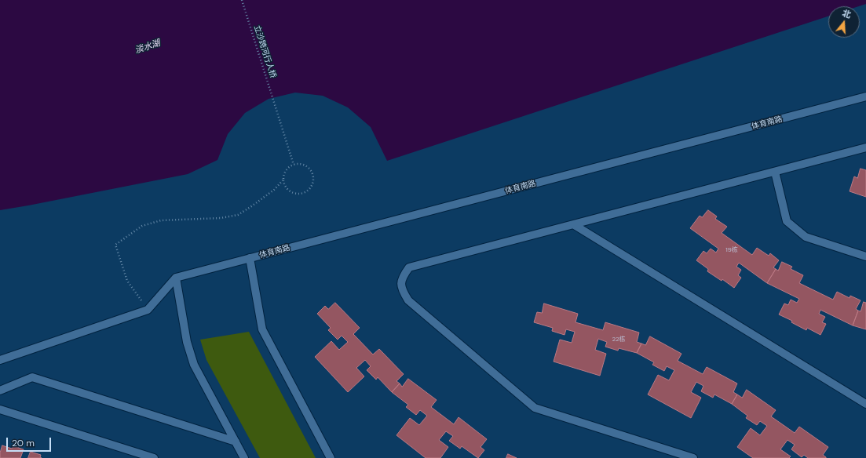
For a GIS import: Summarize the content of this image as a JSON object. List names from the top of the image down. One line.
{"streets":{"street":["体育南路"],"path":["立沙跨河行人桥"]},"water":["淡水湖"],"house_numbers":["19栋","22栋"],"scale_bar":"20 m","north":"top"}
